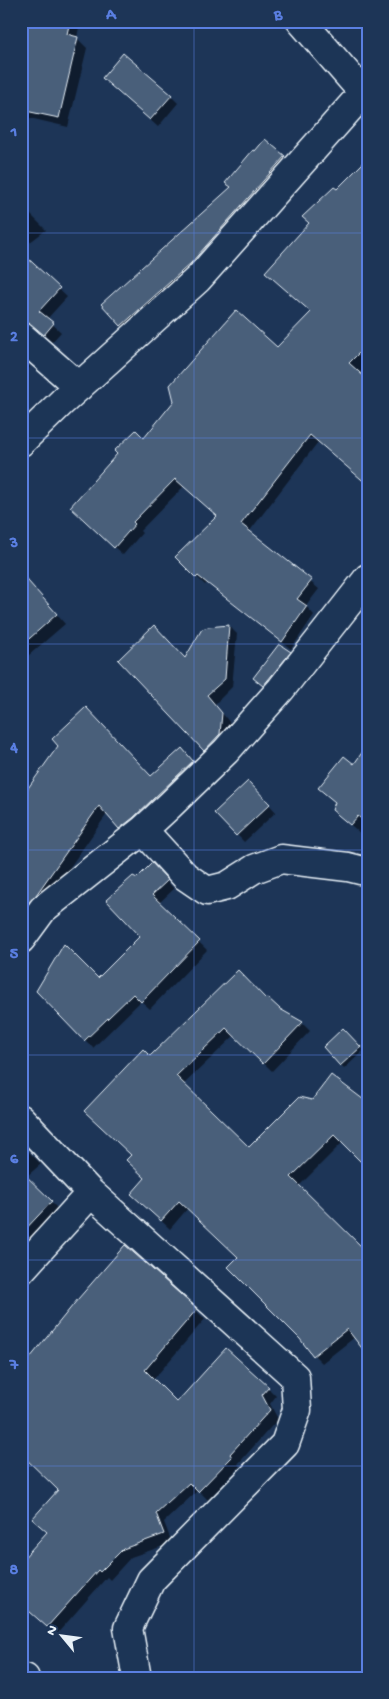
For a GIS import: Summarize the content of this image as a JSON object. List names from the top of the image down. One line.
{"north":"top left","grid":{"columns":["A","B"],"rows":["1","2","3","4","5","6","7","8"]}}
